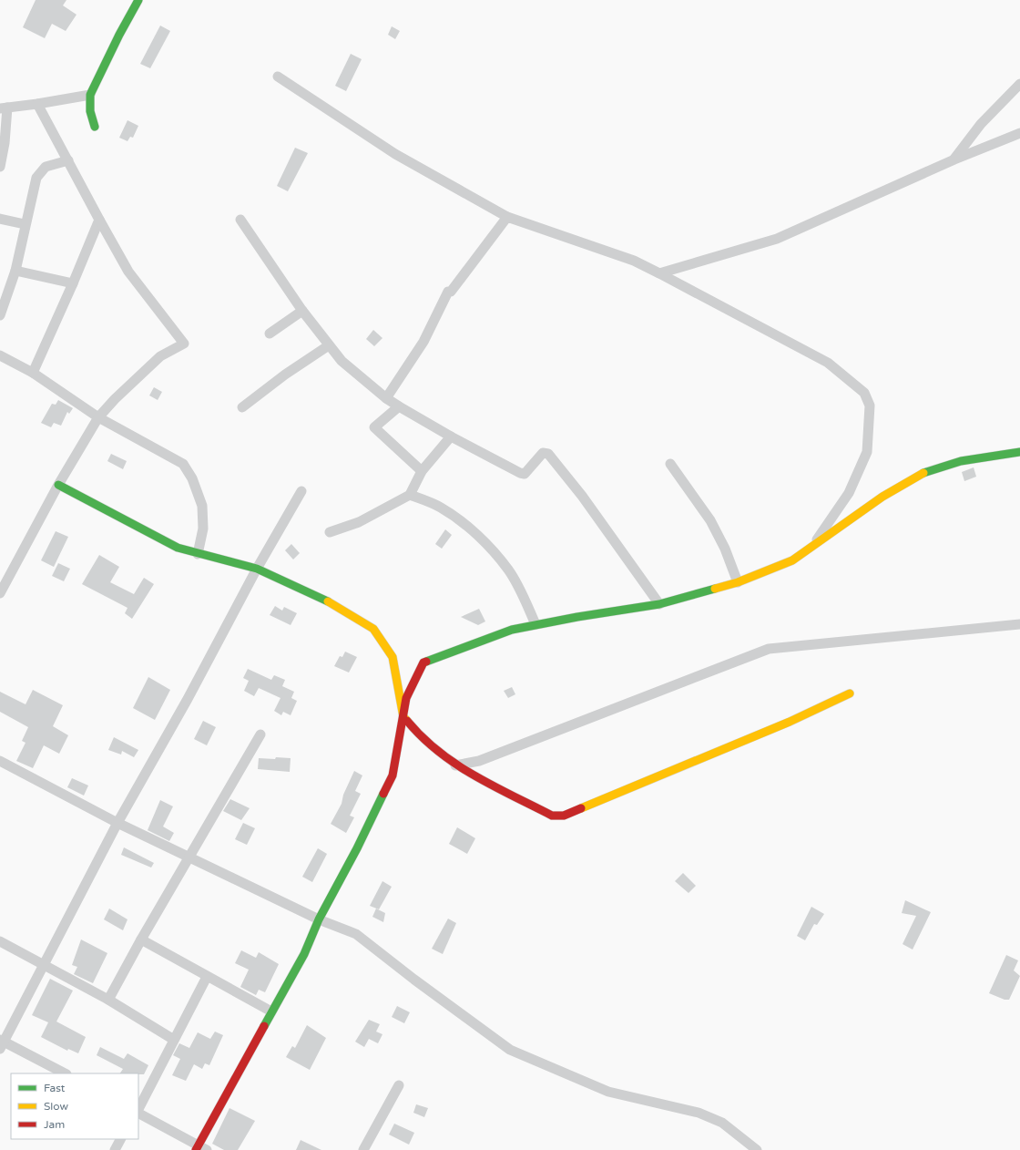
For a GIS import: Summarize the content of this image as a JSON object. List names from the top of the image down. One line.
{"legend":["Fast","Slow","Jam"]}
